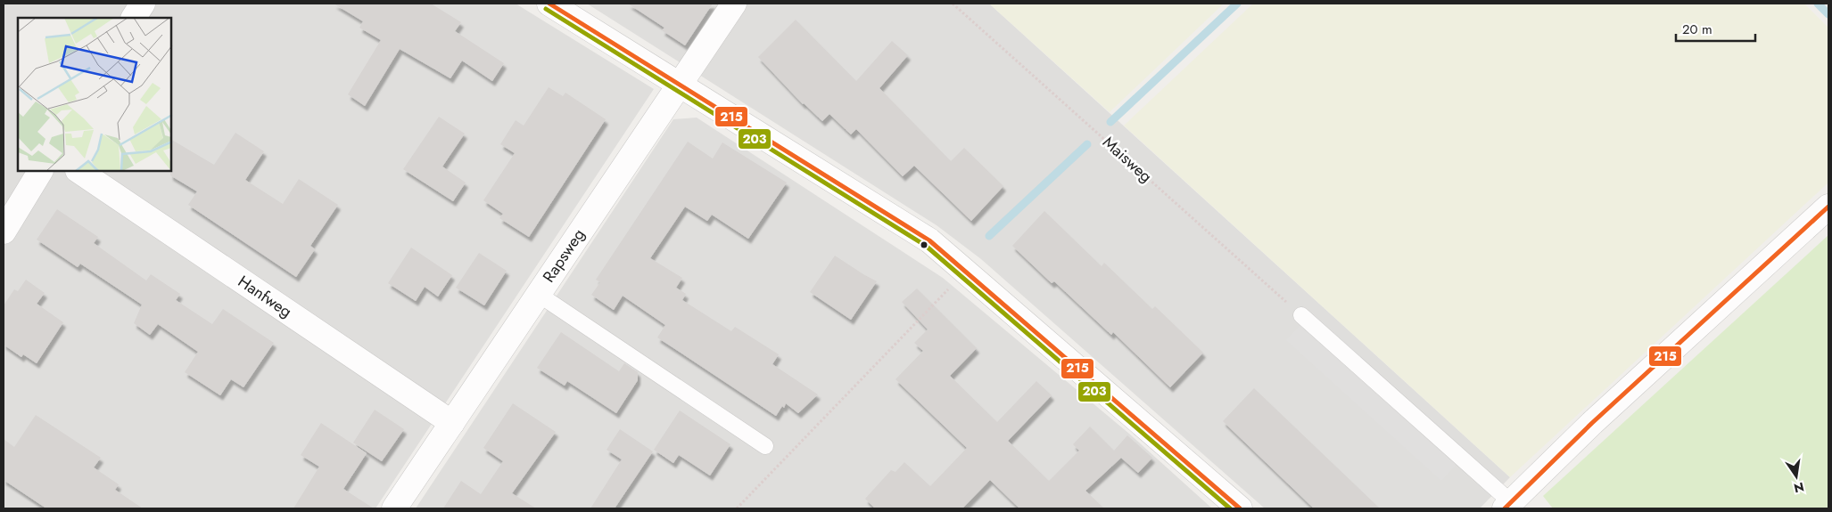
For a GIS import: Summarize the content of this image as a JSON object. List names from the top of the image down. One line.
{"streets":{"street":["Rapsweg","Hanfweg"],"path":["Maisweg"]},"crossings":[["Rapsweg","Hanfweg"]],"lines":["transit line 215","transit line 203"],"scale_bar":"20 m","north":"bottom"}
